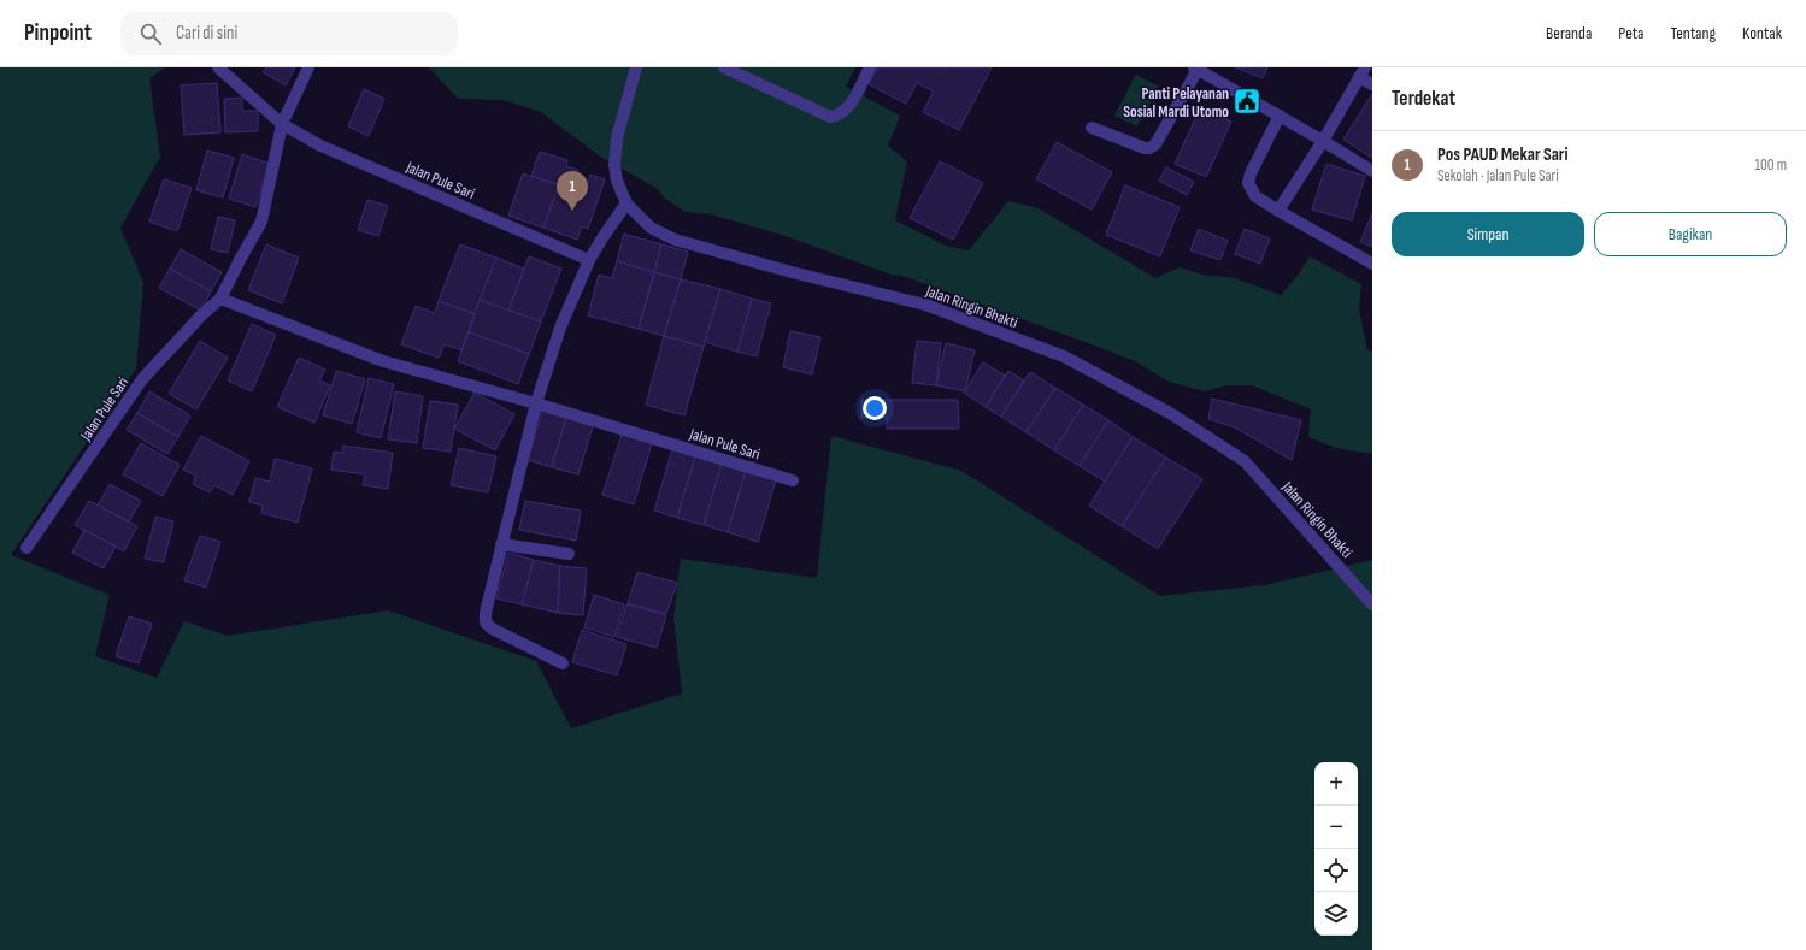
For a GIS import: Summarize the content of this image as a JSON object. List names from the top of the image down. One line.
{"streets":{"street":["Jalan Pule Sari","Jalan Ringin Bhakti"]},"places":{"public building":["Panti Pelayanan Sosial Mardi Utomo"]},"page":{"header":"Pinpoint","search":"Cari di sini","nav":["Beranda","Peta","Tentang","Kontak"],"heading":"Terdekat","list":[{"mark":"1","name":"Pos PAUD Mekar Sari","note":"Sekolah · Jalan Pule Sari","value":"100 m"}],"pins":"1","buttons":["Simpan","Bagikan"],"map_buttons":["+","−"]}}
